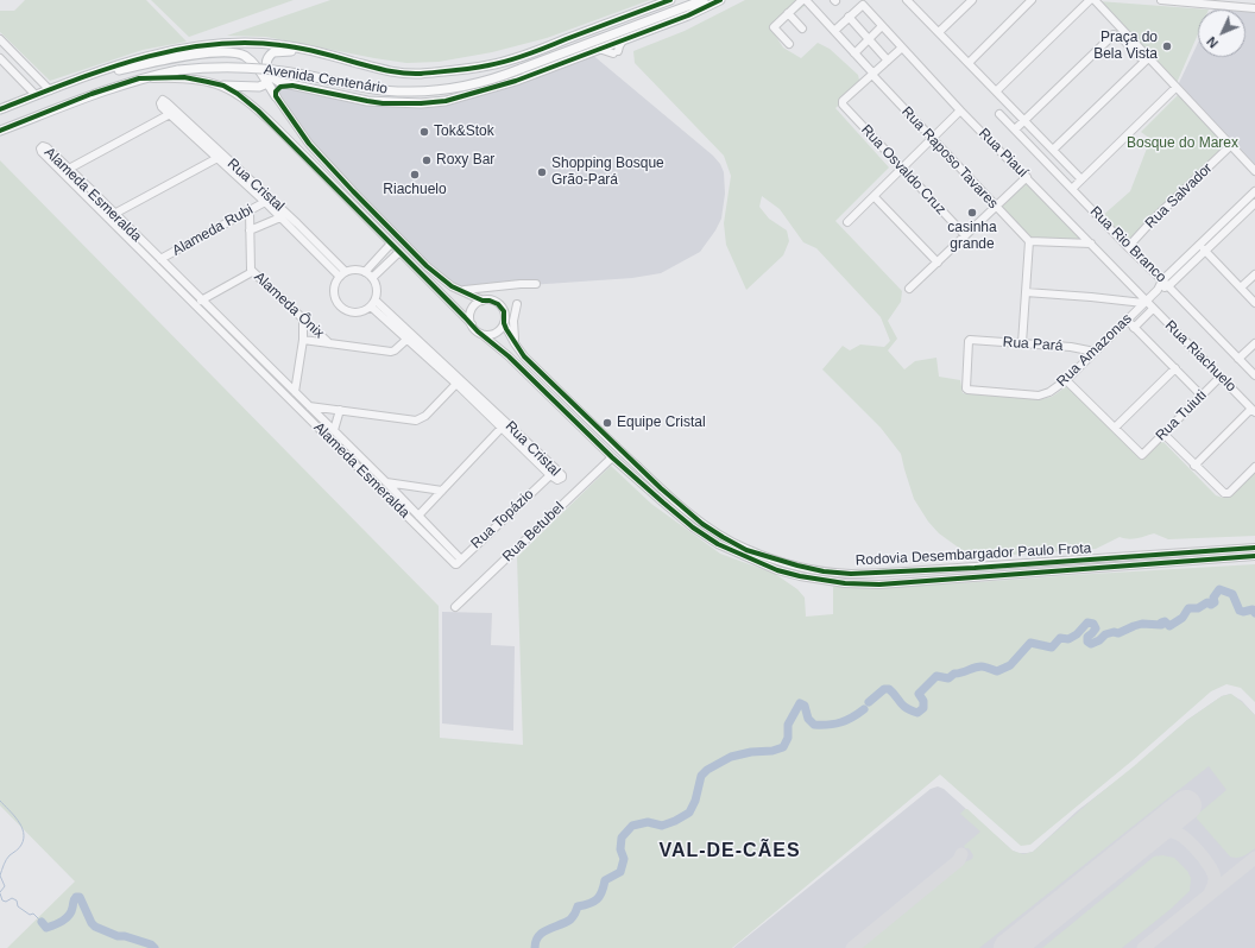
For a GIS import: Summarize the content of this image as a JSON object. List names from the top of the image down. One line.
{"streets":{"main road":["Avenida Centenário"],"street":["Rua Piauí","Rua Raposo Tavares","Rua Osvaldo Cruz","Rua Cristal","Alameda Esmeralda","Rua Salvador","Alameda Rubi","Rua Rio Branco","Alameda Ônix","Rua Pará","Rua Amazonas","Rua Riachuelo","Rua Tuiuti","Rua Topázio","Rua Betubel","Rodovia Desembargador Paulo Frota"]},"crossings":[["Rua Piauí","Rua Amazonas"],["Rua Piauí","Rua Riachuelo"],["Rua Raposo Tavares","Rua Osvaldo Cruz"],["Rua Cristal","Alameda Rubi"],["Rua Cristal","Alameda Ônix"],["Rua Cristal","Rua Topázio"],["Alameda Esmeralda","Alameda Rubi"],["Alameda Esmeralda","Rua Topázio"],["Rua Salvador","Rua Rio Branco"],["Alameda Rubi","Alameda Ônix"],["Rua Rio Branco","Rua Amazonas"],["Rua Pará","Rua Amazonas"],["Rua Amazonas","Rua Riachuelo"],["Rua Riachuelo","Rua Tuiuti"],["Rua Betubel","Rodovia Desembargador Paulo Frota"]],"districts":["VAL-DE-CÃES"],"parks":["Bosque do Marex"],"places":["Praça do Bela Vista","Tok&Stok","Roxy Bar","Shopping Bosque Grão-Pará","Riachuelo","casinha grande","Equipe Cristal"],"north":"bottom left"}
